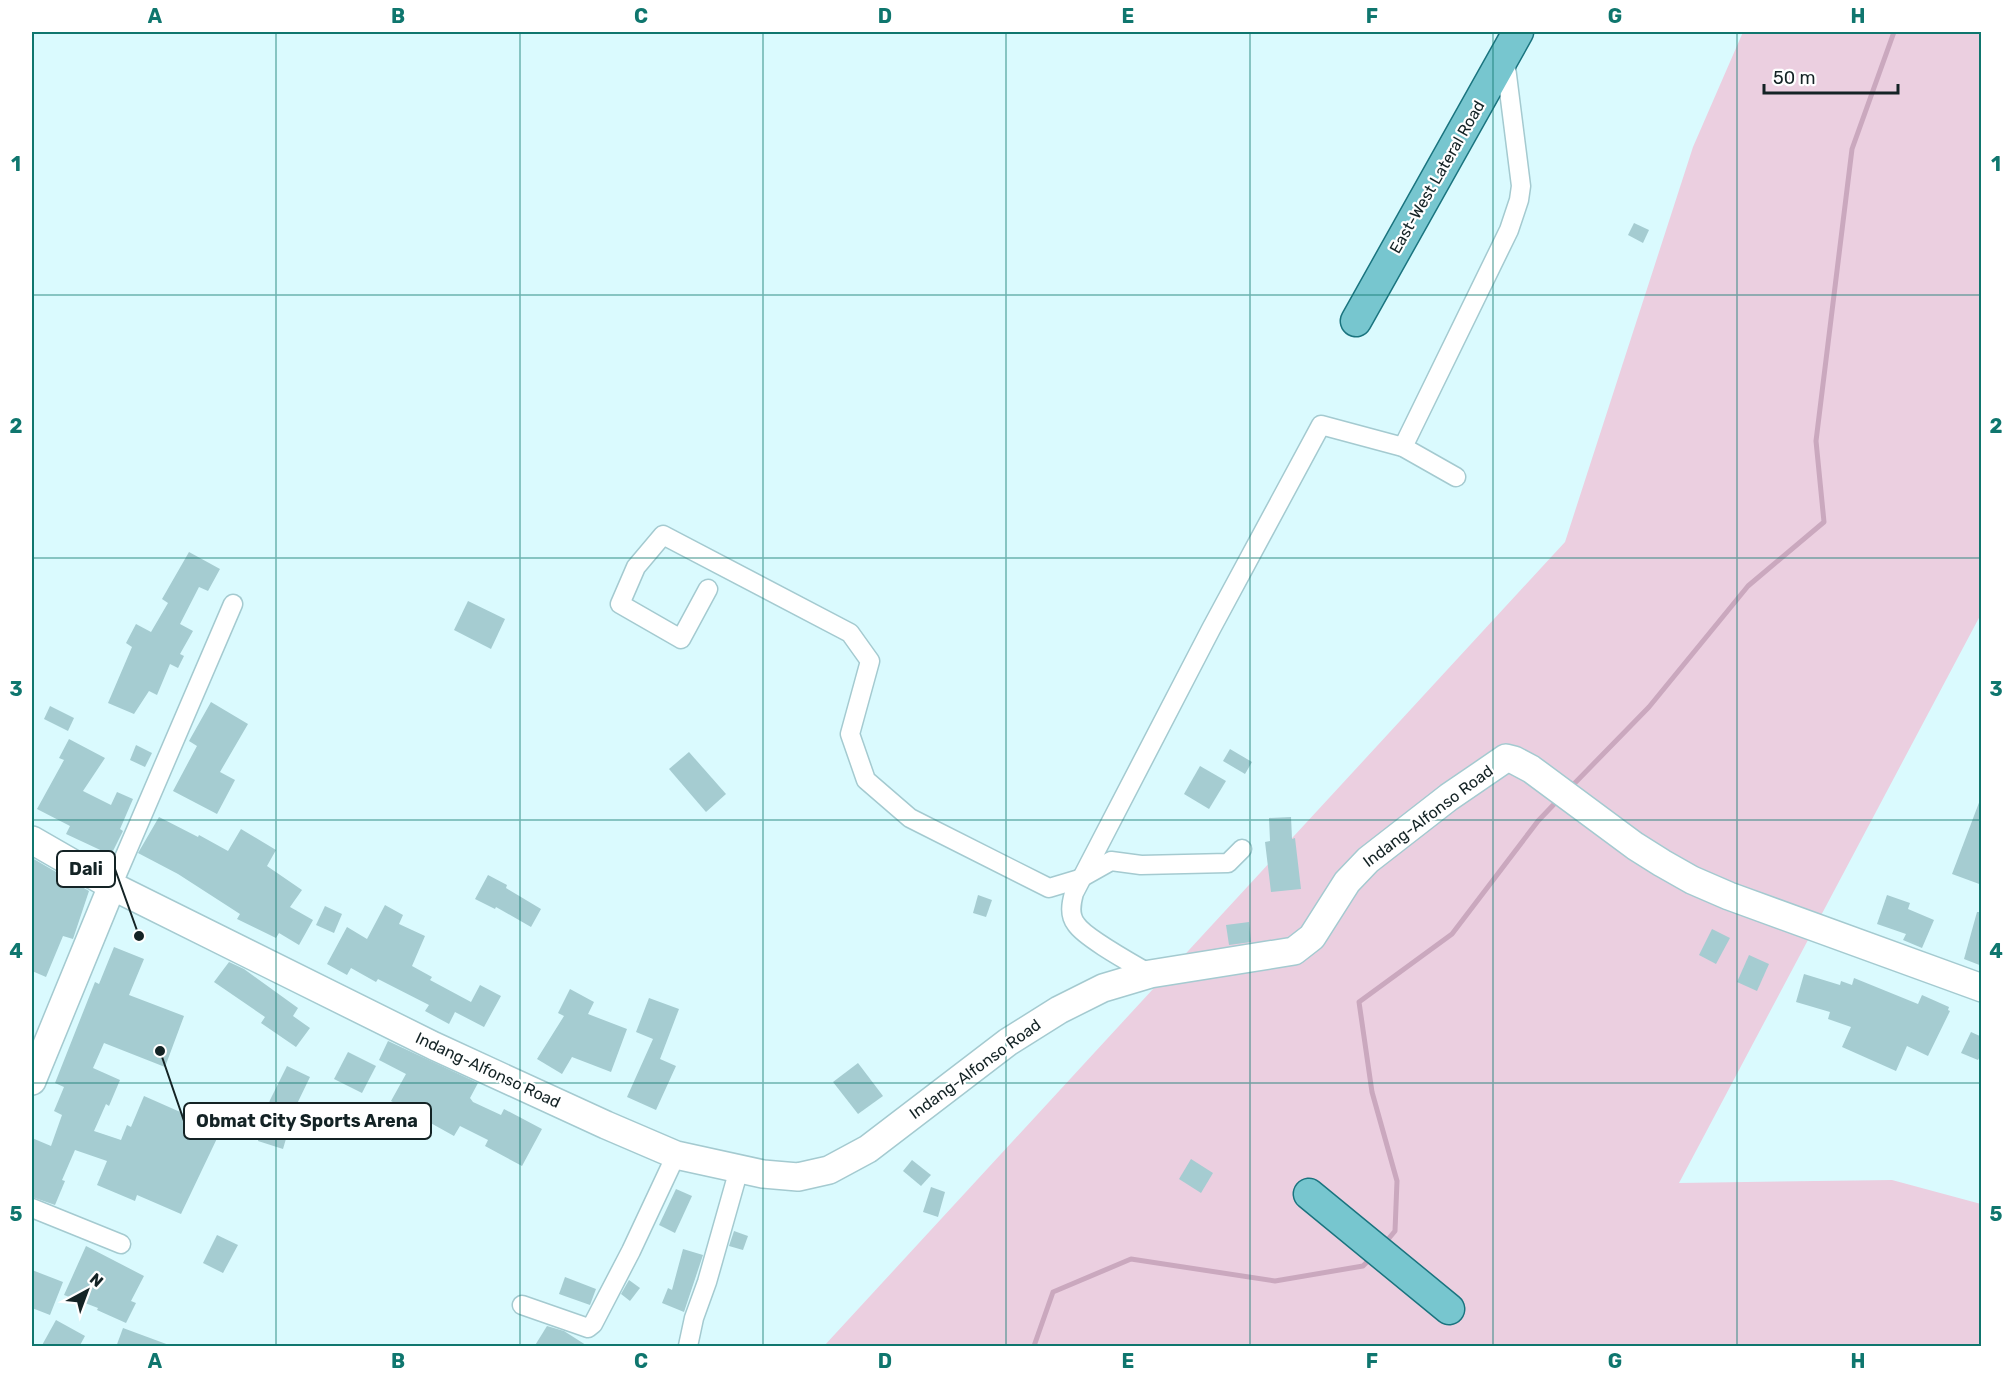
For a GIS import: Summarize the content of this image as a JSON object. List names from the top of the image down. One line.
{"streets":{"main road":["East-West Lateral Road","Indang-Alfonso Road"]},"places":["Dali","Obmat City Sports Arena"],"scale_bar":"50 m","north":"top right","grid":{"columns":["A","B","C","D","E","F","G","H"],"rows":["1","2","3","4","5"]}}
